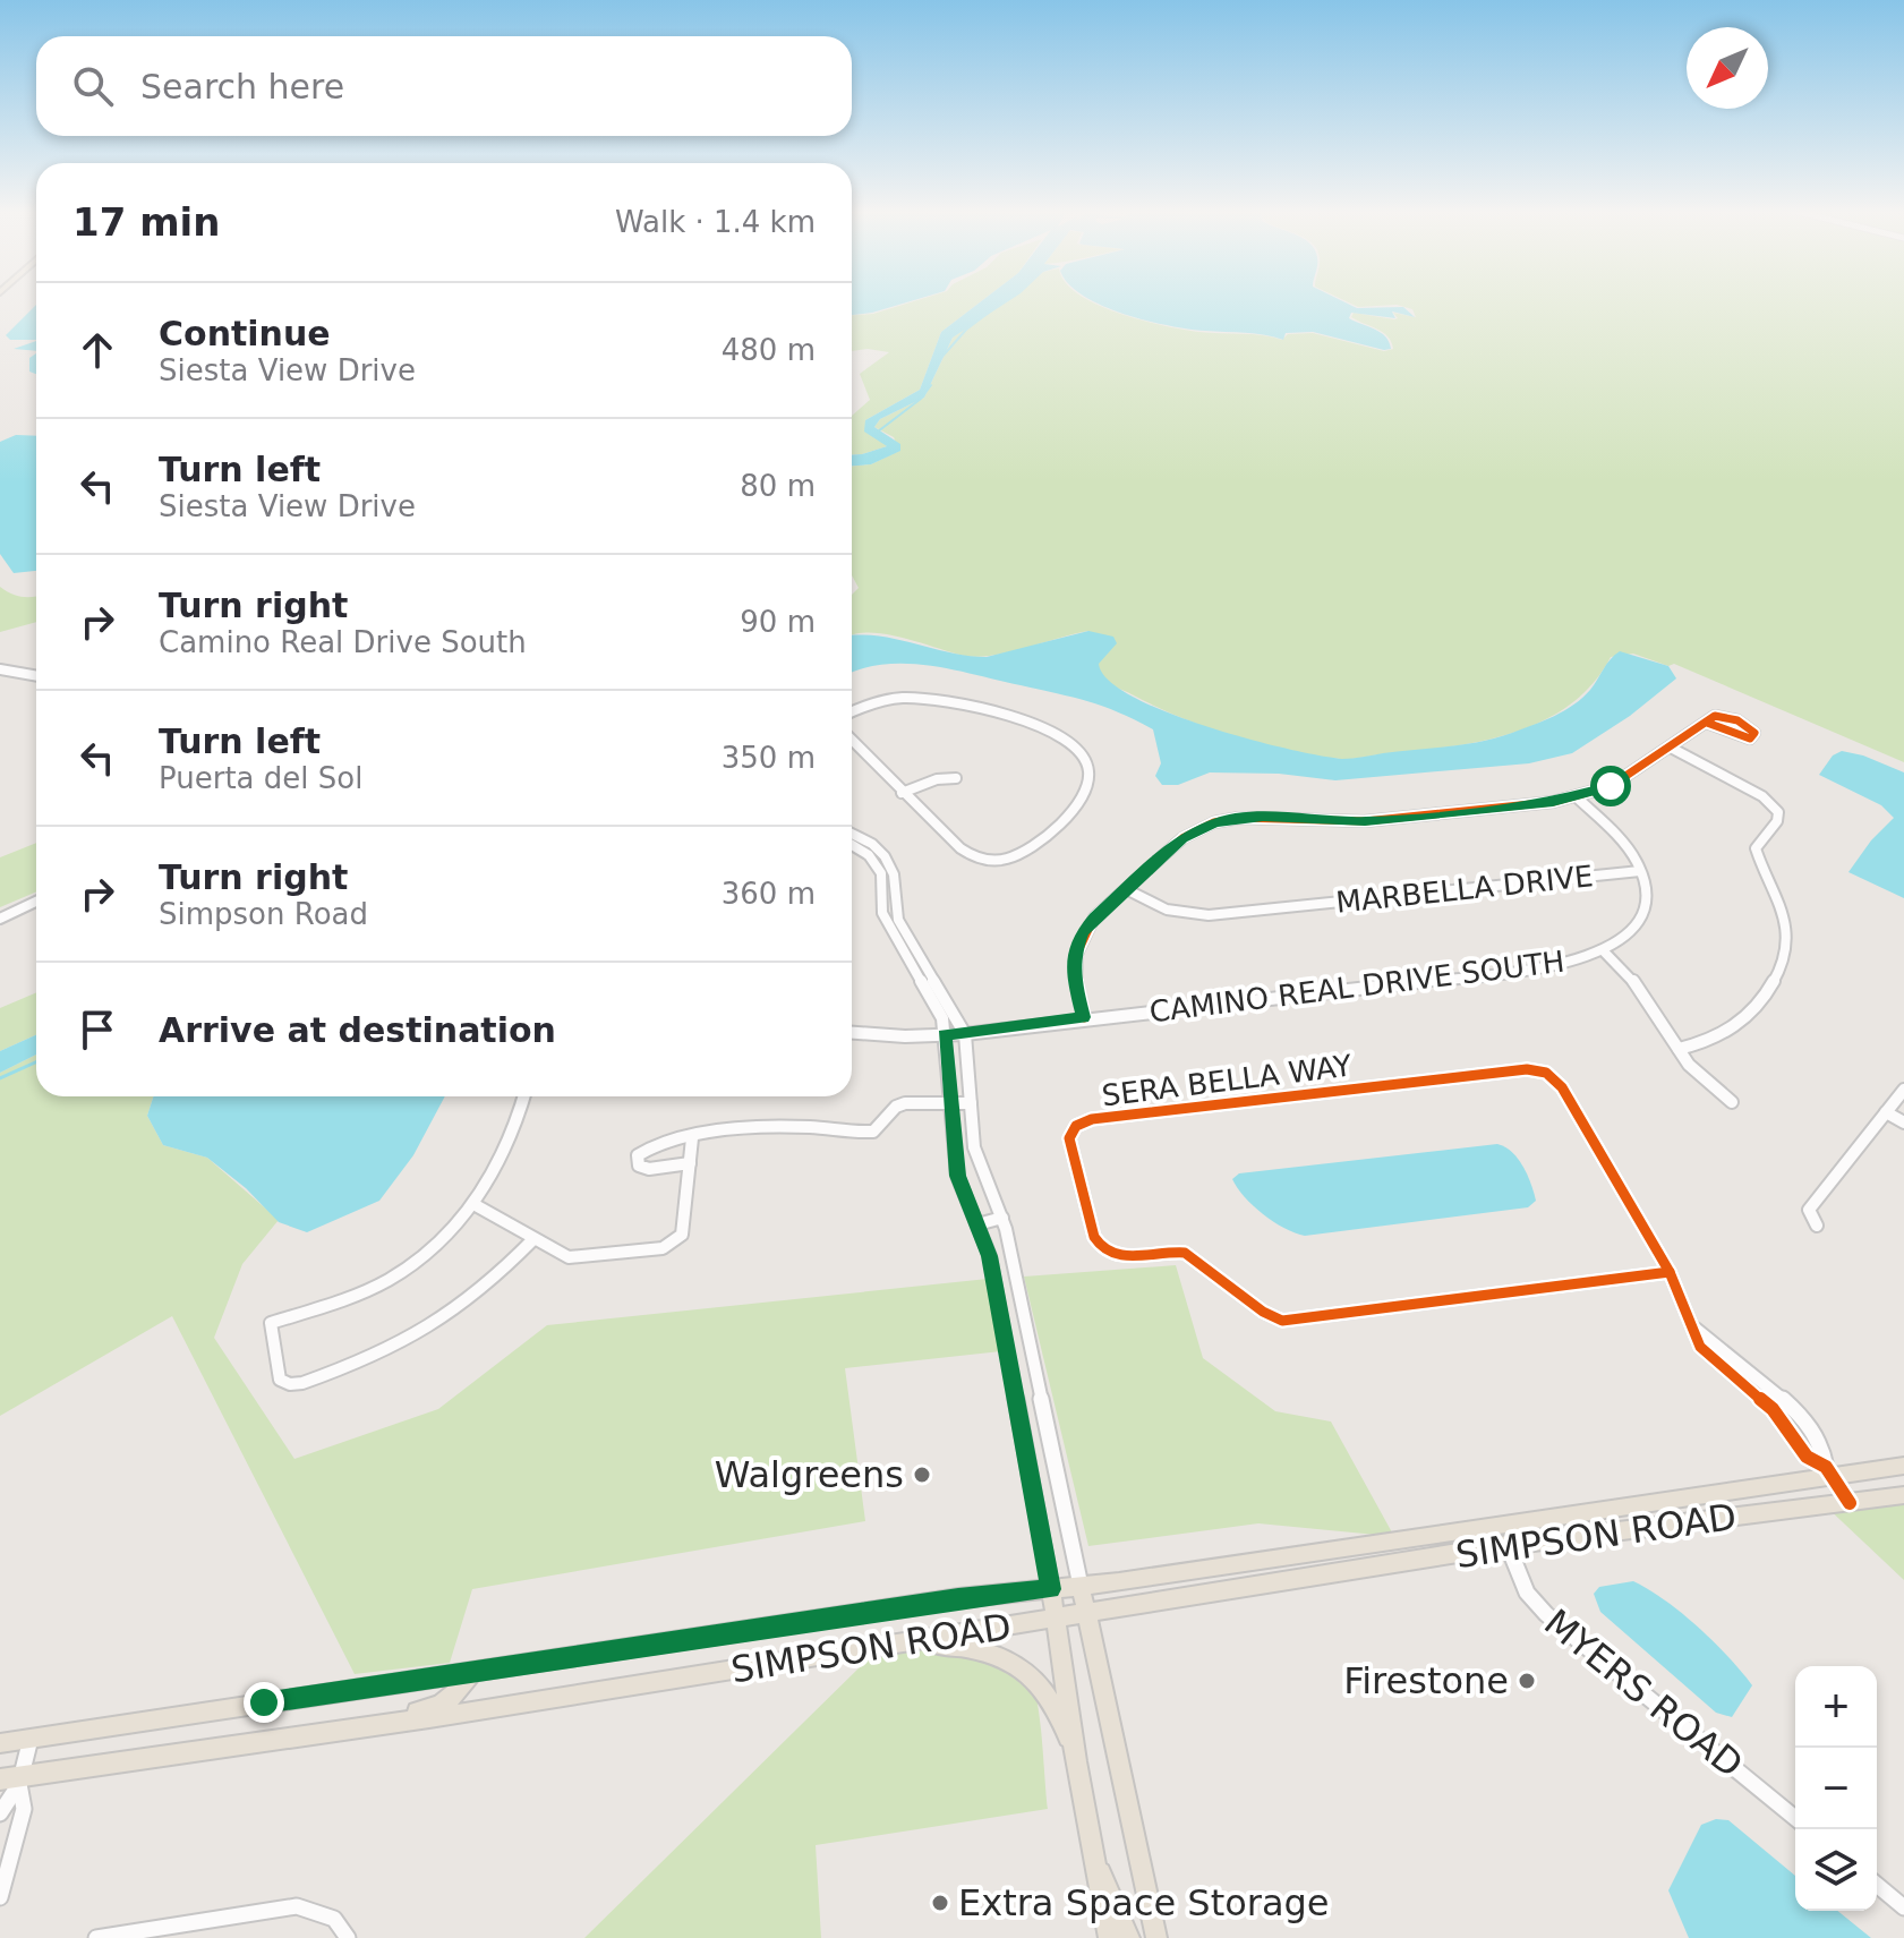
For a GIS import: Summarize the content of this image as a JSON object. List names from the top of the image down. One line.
{"streets":{"main road":["SIMPSON ROAD"],"street":["MARBELLA DRIVE","CAMINO REAL DRIVE SOUTH","SERA BELLA WAY","MYERS ROAD"]},"crossings":[["MARBELLA DRIVE","CAMINO REAL DRIVE SOUTH"],["SERA BELLA WAY","SIMPSON ROAD"],["SIMPSON ROAD","MYERS ROAD"]],"places":["Walgreens","Firestone","Extra Space Storage"],"north":"bottom left","page":{"search":"Search here","heading":["17 min","Walk · 1.4 km"],"list":[["Continue","Siesta View Drive","480 m"],["Turn left","Siesta View Drive","80 m"],["Turn right","Camino Real Drive South","90 m"],["Turn left","Puerta del Sol","350 m"],["Turn right","Simpson Road","360 m"],"Arrive at destination"],"map_buttons":["+","−"]}}
